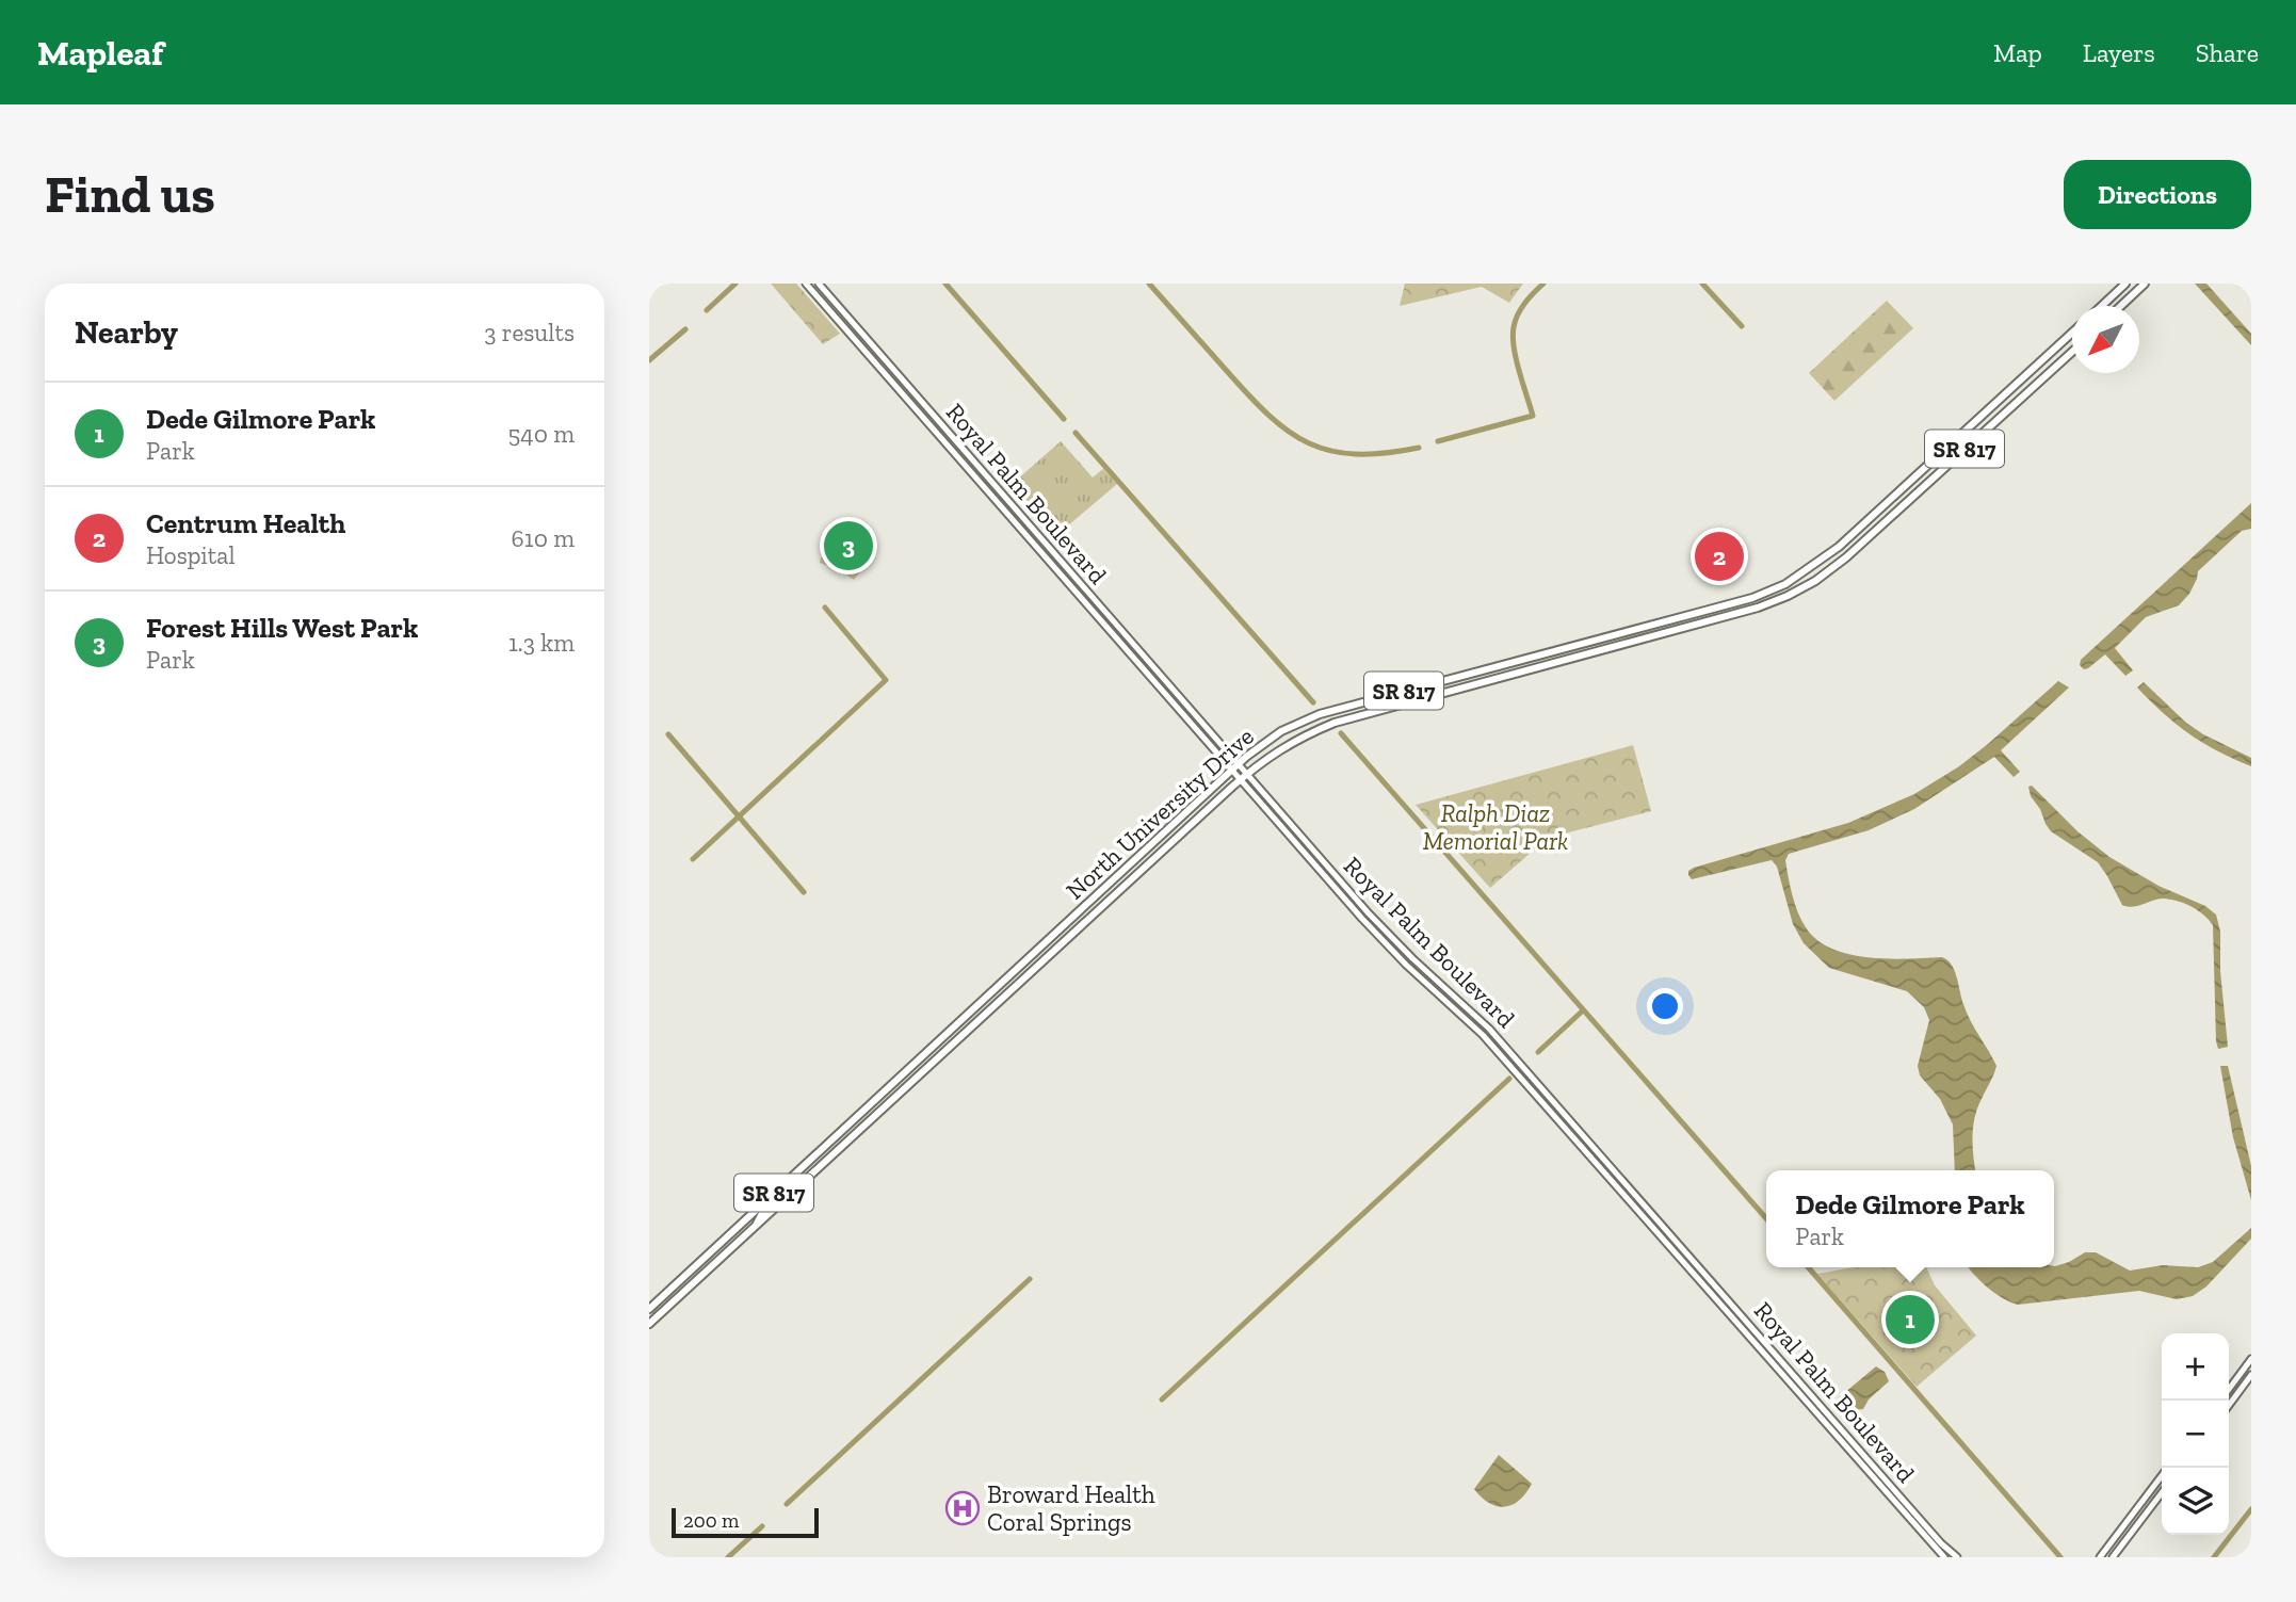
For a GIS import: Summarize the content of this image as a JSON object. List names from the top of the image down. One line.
{"streets":{"main road":["SR 817","Royal Palm Boulevard","North University Drive"]},"crossings":[["Royal Palm Boulevard","North University Drive"]],"parks":["Ralph Diaz Memorial Park"],"places":{"hospital":["Broward Health Coral Springs"]},"scale_bar":"200 m","north":"bottom left","page":{"header":"Mapleaf","nav":["Map","Layers","Share"],"buttons":"Directions","title":"Find us","heading":["Nearby","3 results"],"list":[{"mark":"1","name":"Dede Gilmore Park","note":"Park","value":"540 m"},{"mark":"2","name":"Centrum Health","note":"Hospital","value":"610 m"},{"mark":"3","name":"Forest Hills West Park","note":"Park","value":"1.3 km"}],"pins":["3","2","1"],"popup":["Dede Gilmore Park","Park"],"map_buttons":["+","−"],"scale":"200 m"}}
